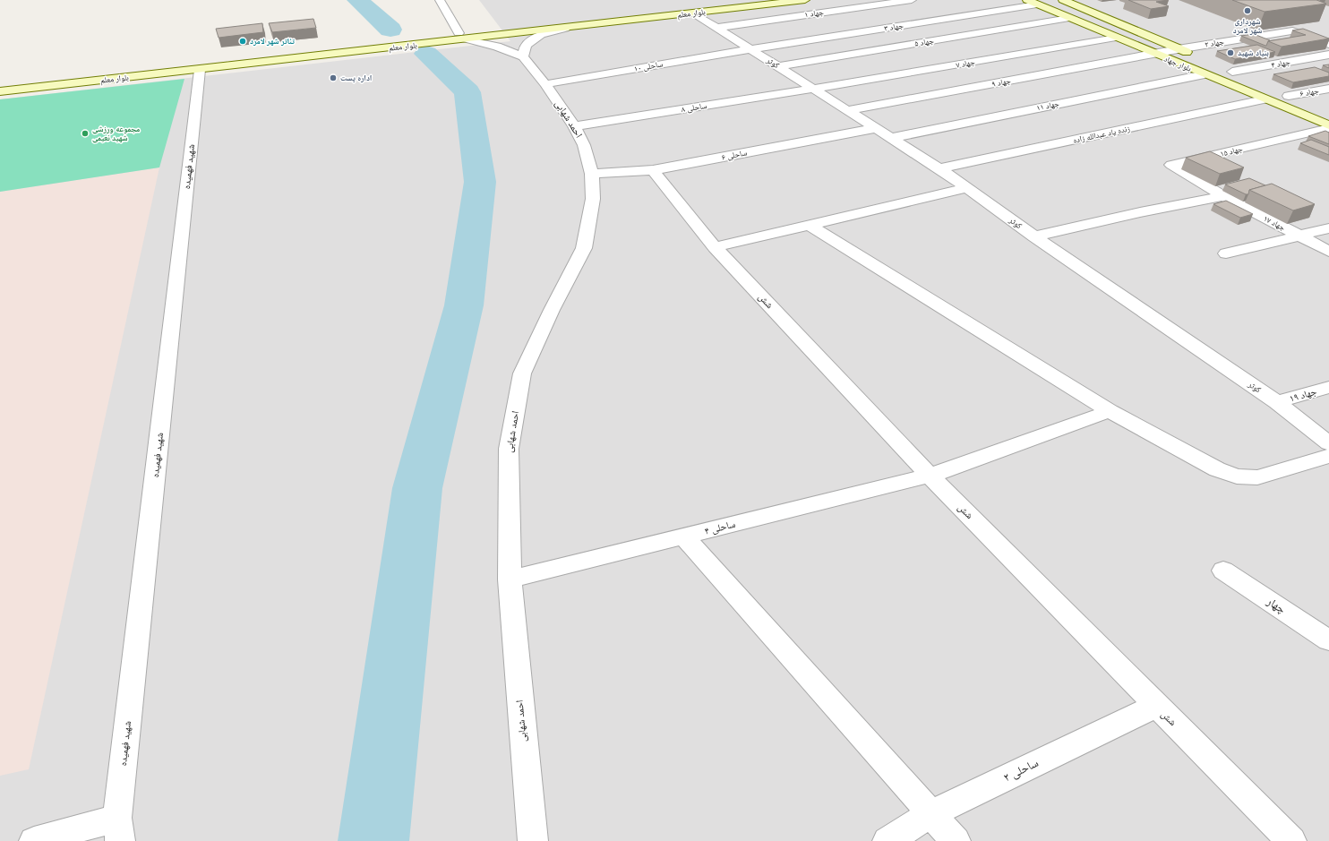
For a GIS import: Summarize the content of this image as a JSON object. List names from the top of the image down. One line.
{"streets":{"street":["بلوار معلم","جهاد ۱","جهاد ۳","جهاد ۵","جهاد ۲","کوثر","جهاد ۷","بلوار جهاد","جهاد ۴","ساحلی ۱۰","جهاد ۹","جهاد ۶","جهاد ۱۱","ساحلی ۸","احمد شهابی","زنده یاد عبدالله زاده","جهاد ۱۵","ساحلی ۶","شهید فهمیده","جهاد ۱۷","شش","جهاد ۱۹","ساحلی ۴","چهار","ساحلی ۲"]},"crossings":[["بلوار معلم","کوثر"],["بلوار معلم","شهید فهمیده"],["جهاد ۱","کوثر"],["جهاد ۳","کوثر"],["جهاد ۳","بلوار جهاد"],["جهاد ۳","ساحلی ۱۰"],["جهاد ۵","کوثر"],["جهاد ۵","بلوار جهاد"],["جهاد ۲","بلوار جهاد"],["جهاد ۲","جهاد ۹"],["کوثر","جهاد ۷"],["کوثر","ساحلی ۱۰"],["کوثر","جهاد ۹"],["کوثر","جهاد ۱۱"],["کوثر","ساحلی ۸"],["کوثر","زنده یاد عبدالله زاده"],["کوثر","ساحلی ۶"],["کوثر","جهاد ۱۹"],["جهاد ۷","بلوار جهاد"],["جهاد ۷","ساحلی ۸"],["بلوار جهاد","جهاد ۹"],["بلوار جهاد","جهاد ۱۱"],["بلوار جهاد","زنده یاد عبدالله زاده"],["ساحلی ۱۰","احمد شهابی"],["ساحلی ۸","احمد شهابی"],["احمد شهابی","ساحلی ۶"],["احمد شهابی","ساحلی ۴"],["جهاد ۱۵","جهاد ۱۷"],["ساحلی ۶","شش"],["شش","ساحلی ۴"],["شش","ساحلی ۲"]],"places":["شهرداری شهر لامرد","تئاتر شهر لامرد","بنیاد شهید","اداره پست","مجموعه ورزشی شهید نعیمی"]}
